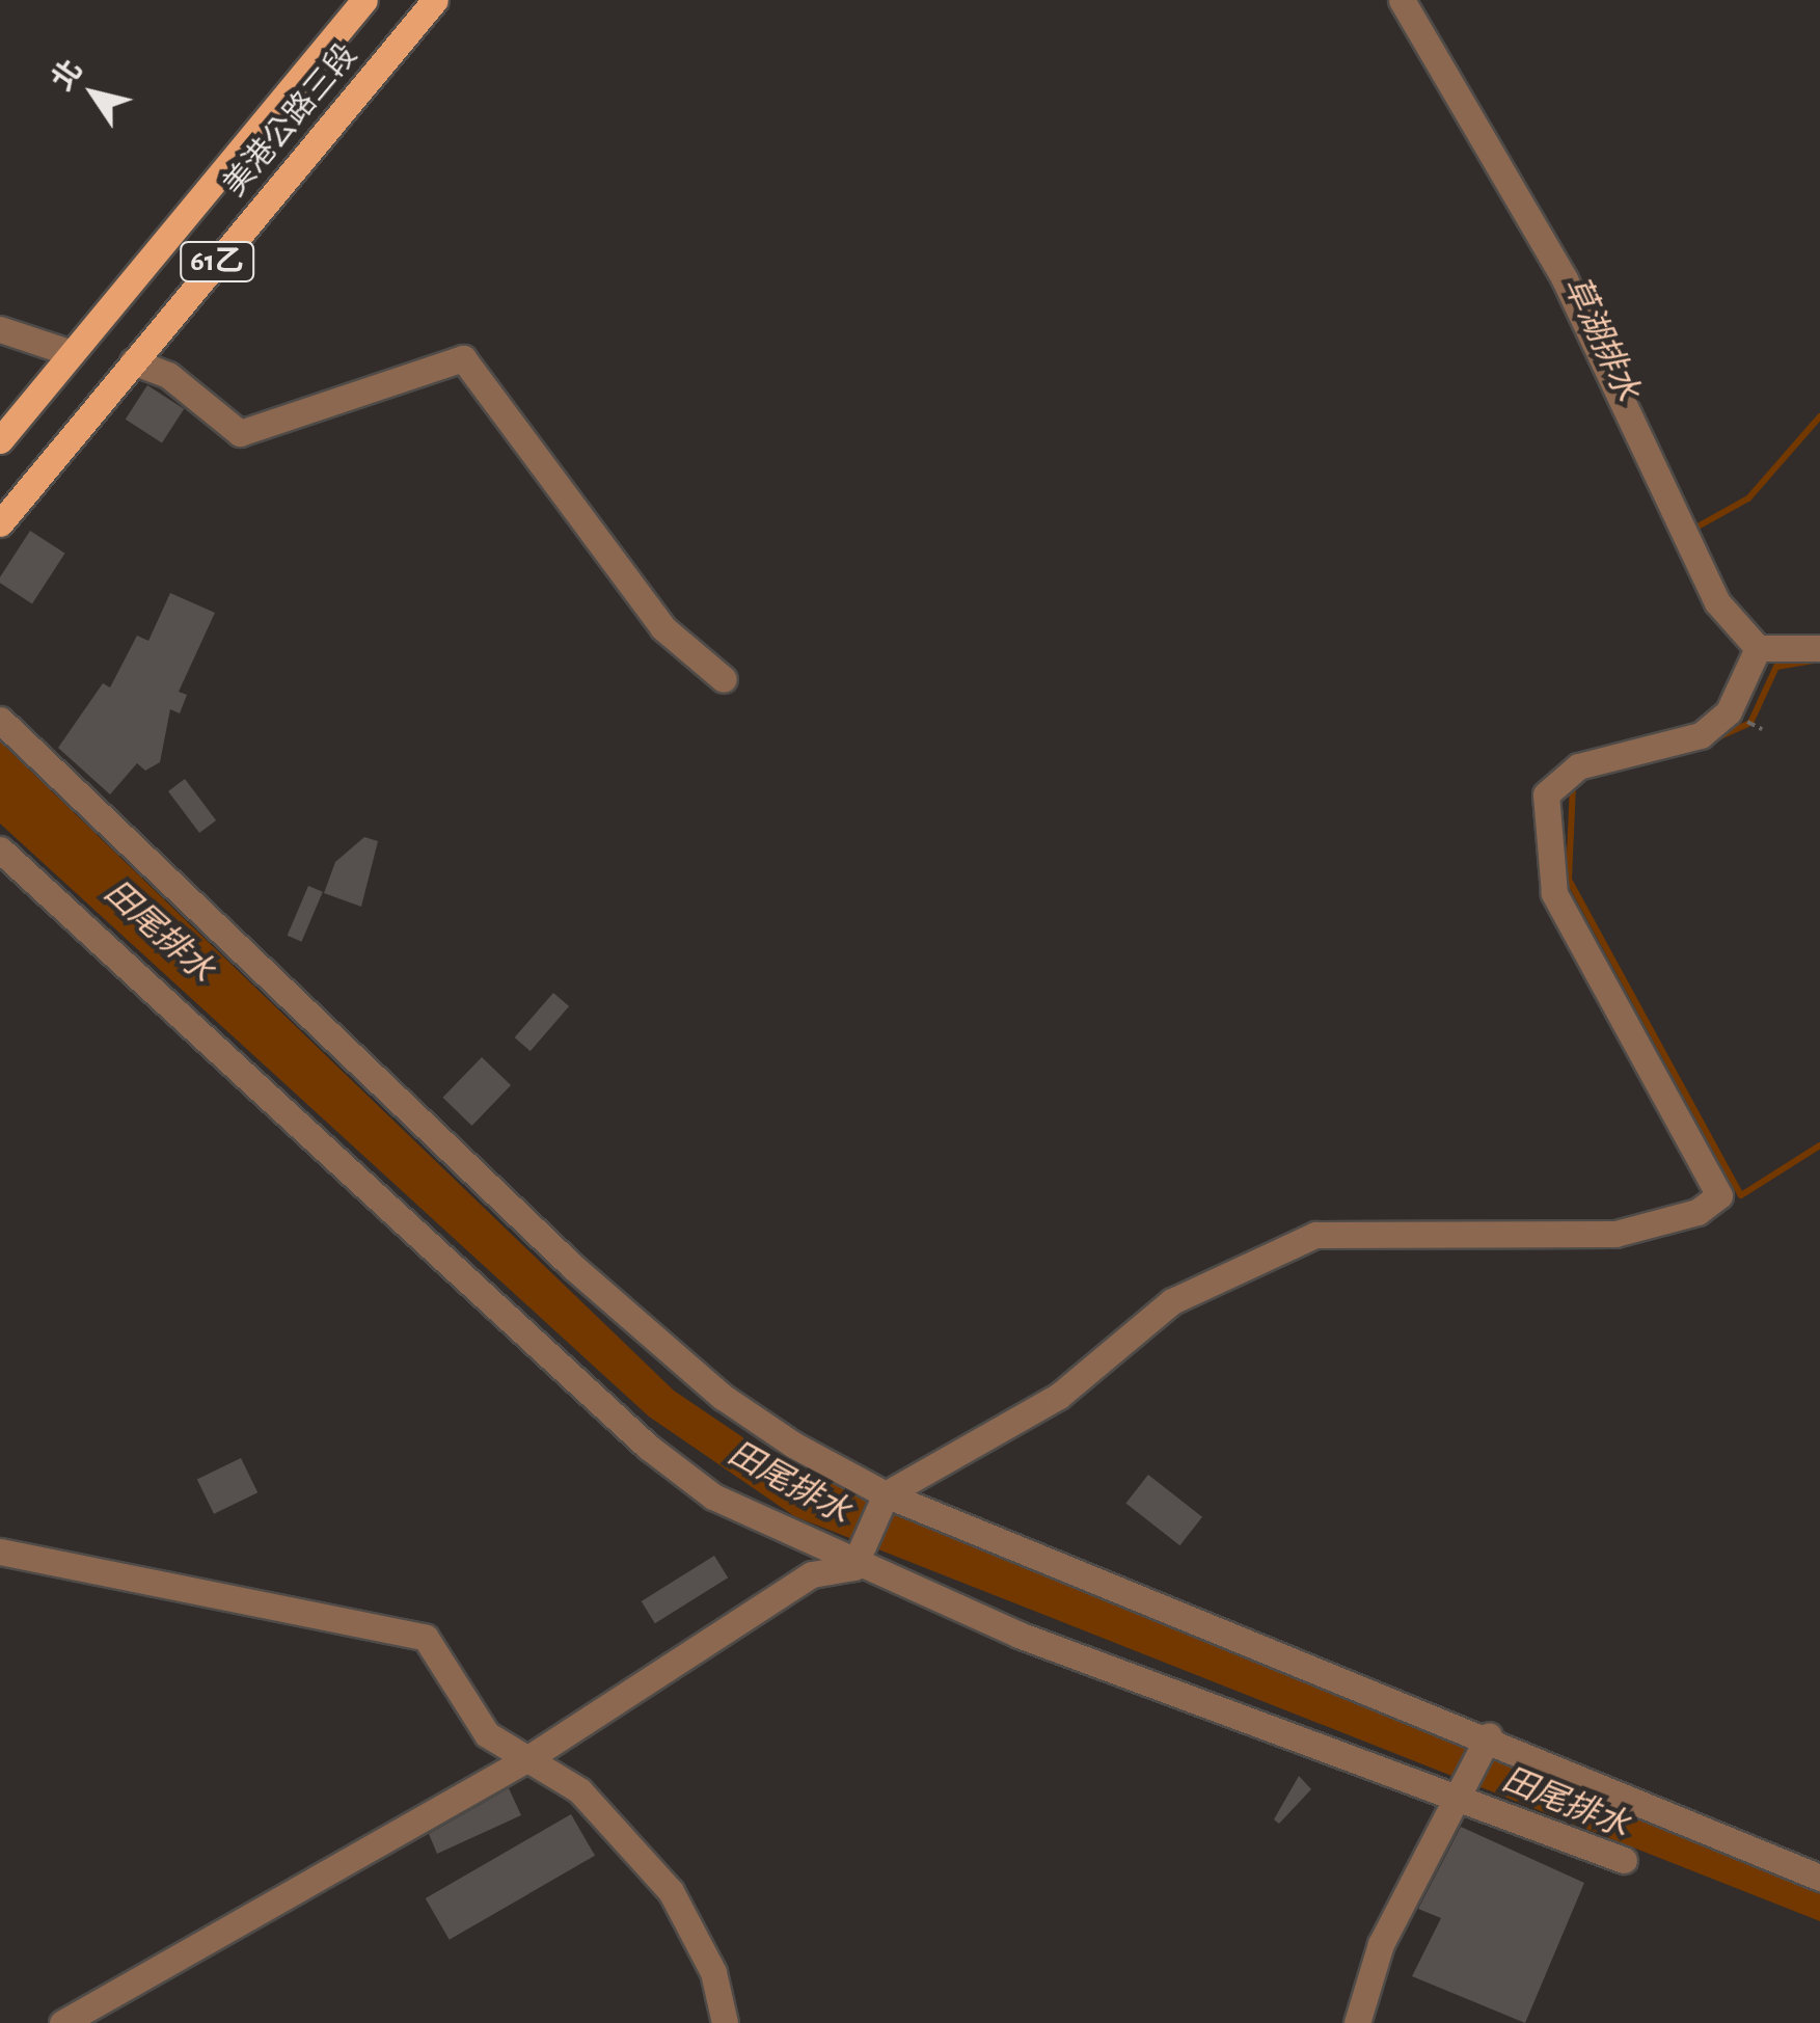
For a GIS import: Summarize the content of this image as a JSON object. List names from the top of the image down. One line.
{"streets":{"main road":["美港公路三段","61乙"]},"water":["草湖排水","田尾排水"],"north":"top left"}
